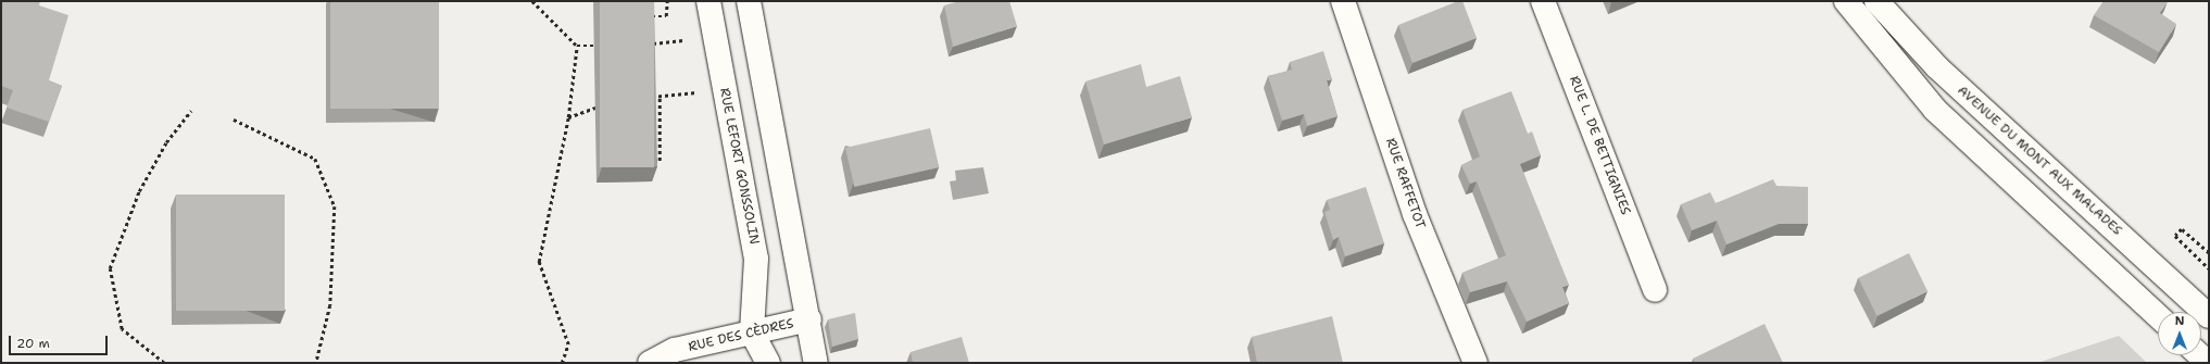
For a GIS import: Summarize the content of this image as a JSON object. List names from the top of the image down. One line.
{"streets":{"street":["RUE L. DE BETTIGNIES","AVENUE DU MONT AUX MALADES","RUE LEFORT GONSSOLIN","RUE RAFFETOT","RUE DES CÈDRES"]},"crossings":[["RUE LEFORT GONSSOLIN","RUE DES CÈDRES"]],"scale_bar":"20 m","north":"top"}
